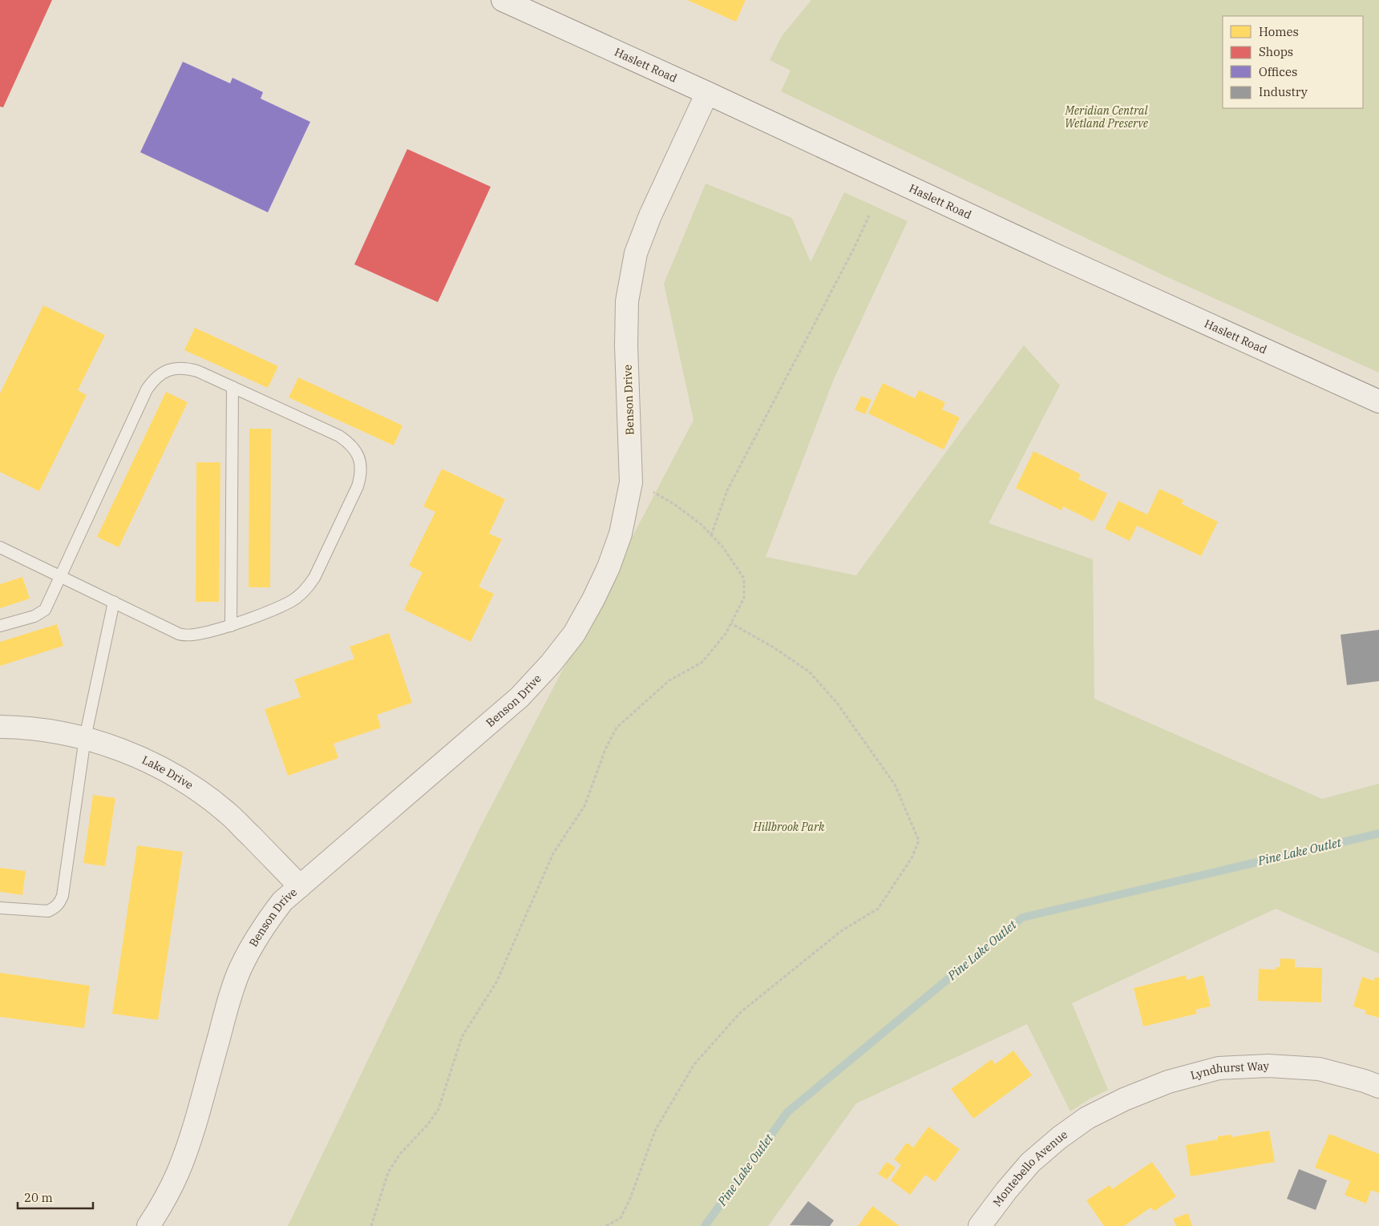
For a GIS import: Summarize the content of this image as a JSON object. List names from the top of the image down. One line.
{"streets":{"street":["Haslett Road","Benson Drive","Lake Drive","Lyndhurst Way","Montebello Avenue"]},"crossings":[["Haslett Road","Benson Drive"],["Benson Drive","Lake Drive"],["Lyndhurst Way","Montebello Avenue"]],"water":["Pine Lake Outlet"],"parks":["Meridian Central Wetland Preserve","Hillbrook Park"],"legend":["Homes","Shops","Offices","Industry"],"scale_bar":"20 m"}
